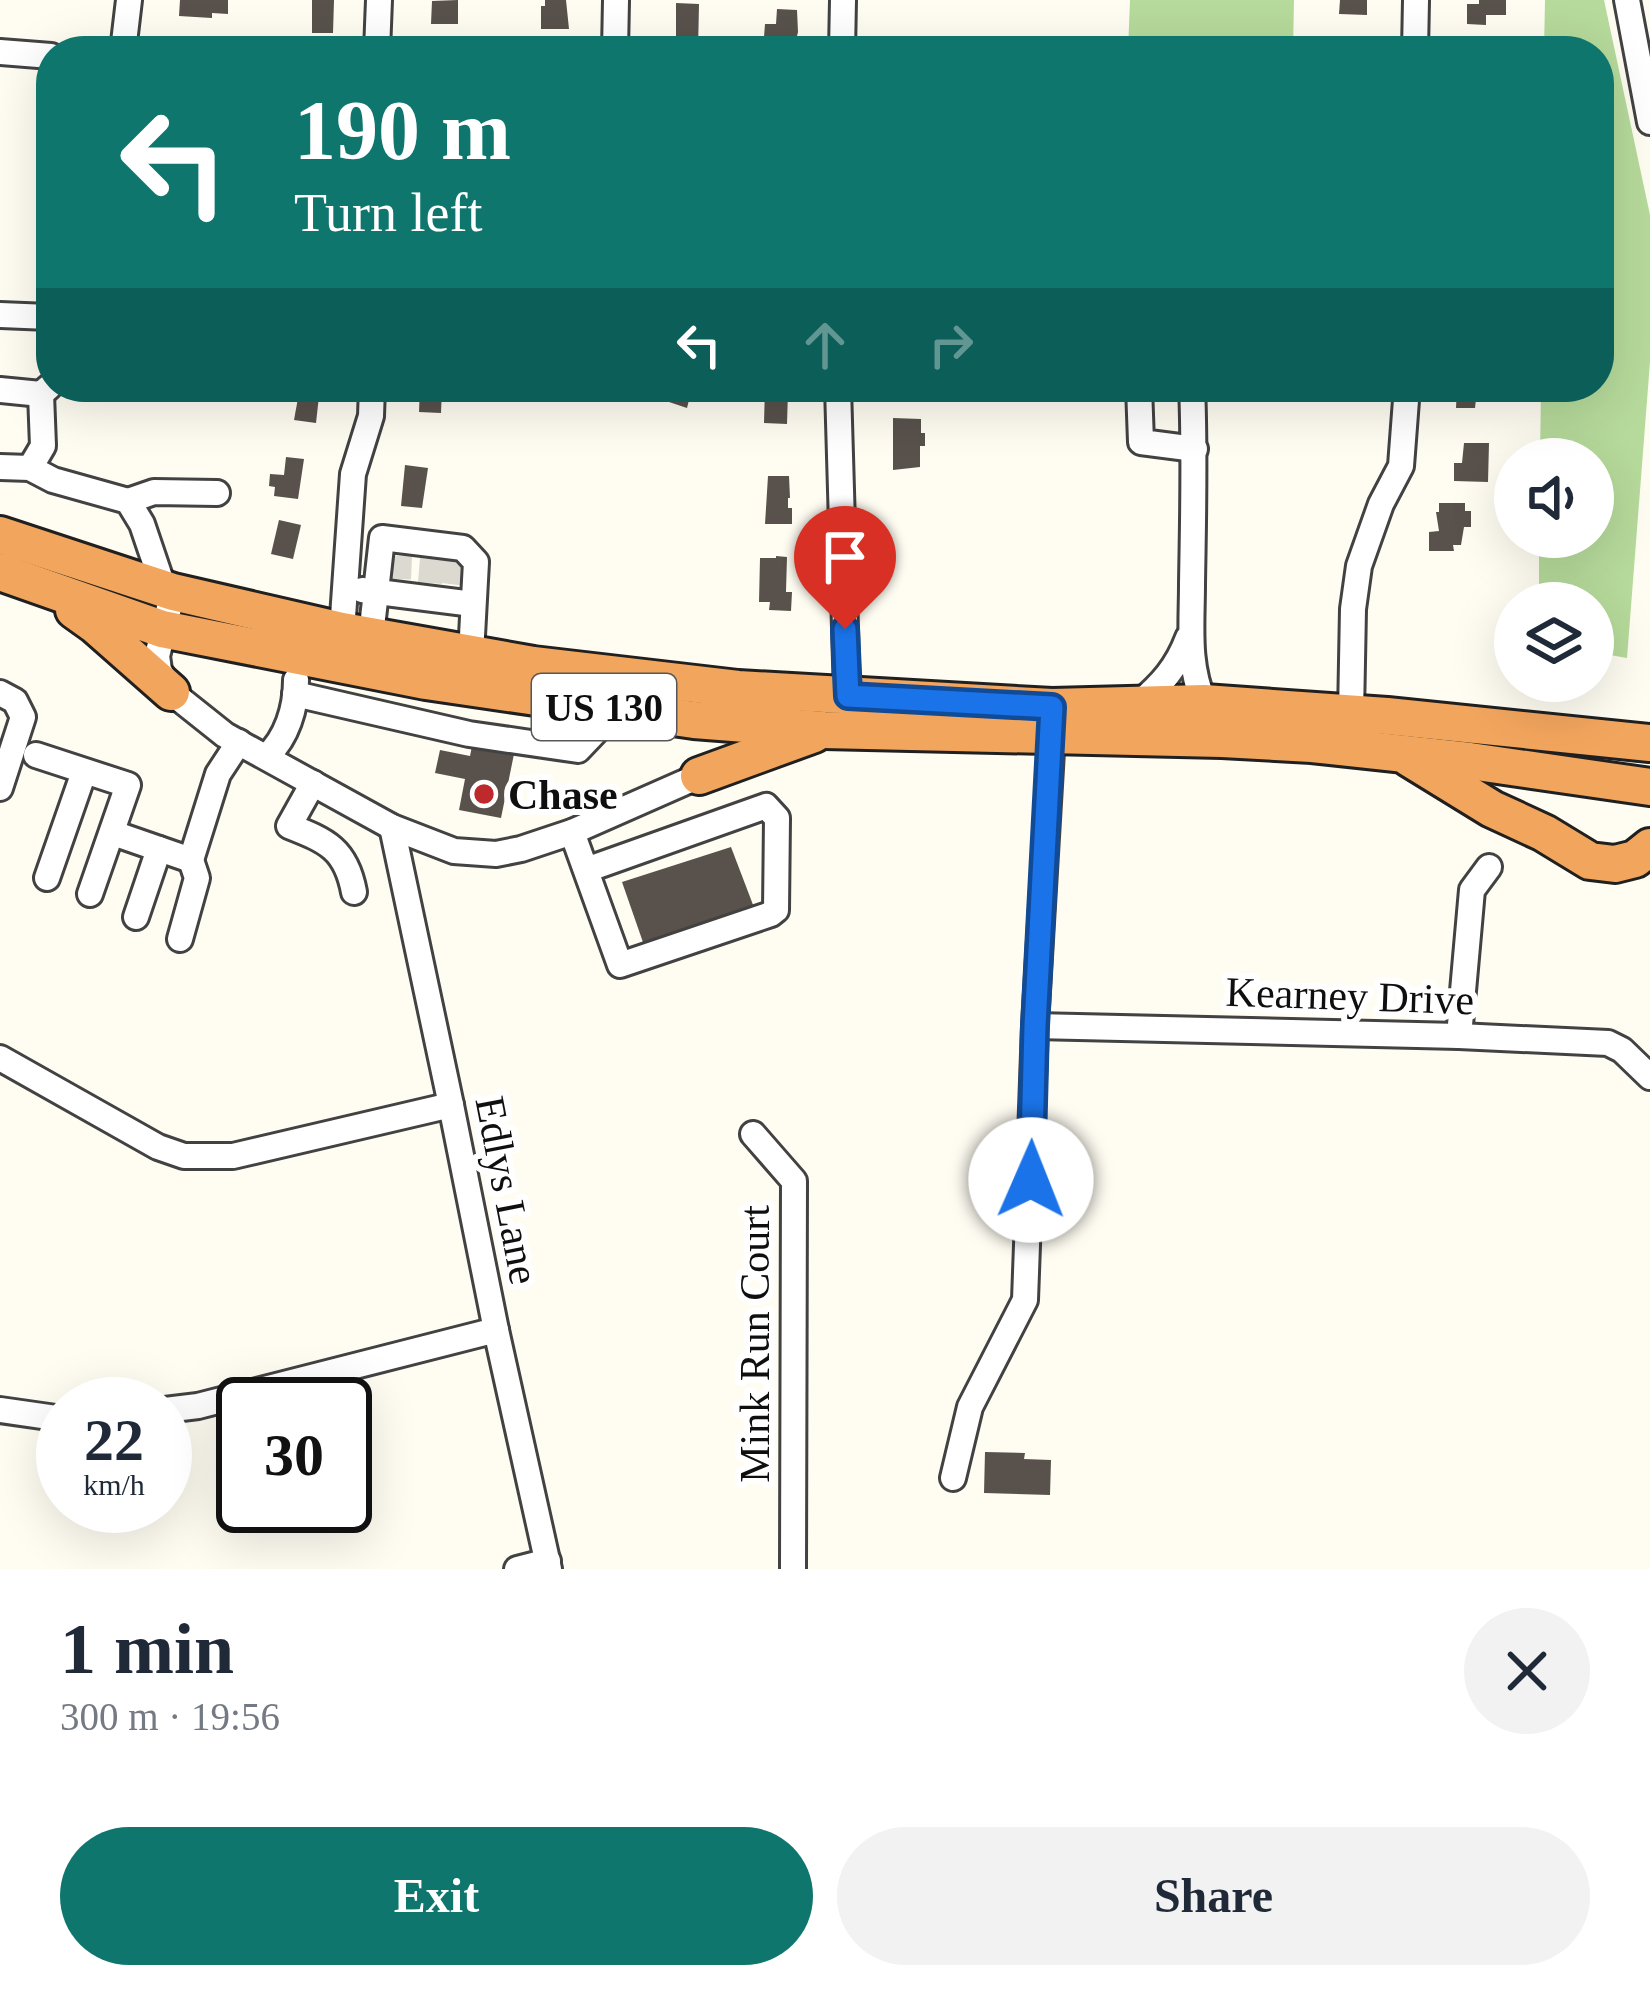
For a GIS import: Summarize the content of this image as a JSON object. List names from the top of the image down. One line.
{"streets":{"highway":["US 130"],"street":["Kearney Drive","Edlys Lane","Mink Run Court"]},"places":["Chase"],"page":{"turn":["190 m","Turn left"],"speed":"22 km/h","limit":"30","heading":["1 min","300 m · 19:56"],"buttons":["Exit","Share"]}}
